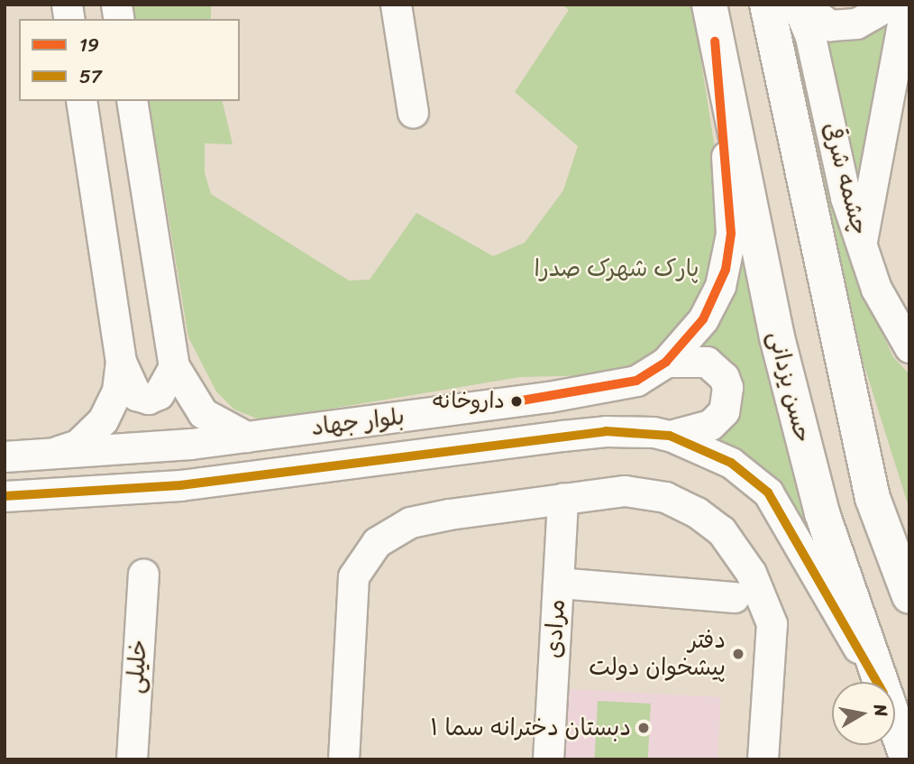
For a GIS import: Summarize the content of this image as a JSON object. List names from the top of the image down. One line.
{"streets":{"main road":["حسن یزدانی"],"street":["چشمه شرقی","بلوار جهاد","مرادی","خلیلی"]},"crossings":[["حسن یزدانی","بلوار جهاد"]],"parks":["پارک شهرک صدرا"],"places":["داروخانه","دفتر پیشخوان دولت","دبستان دخترانه سما ۱"],"lines":["transit line 19","transit line 57"],"legend":["19","57"],"north":"right"}
